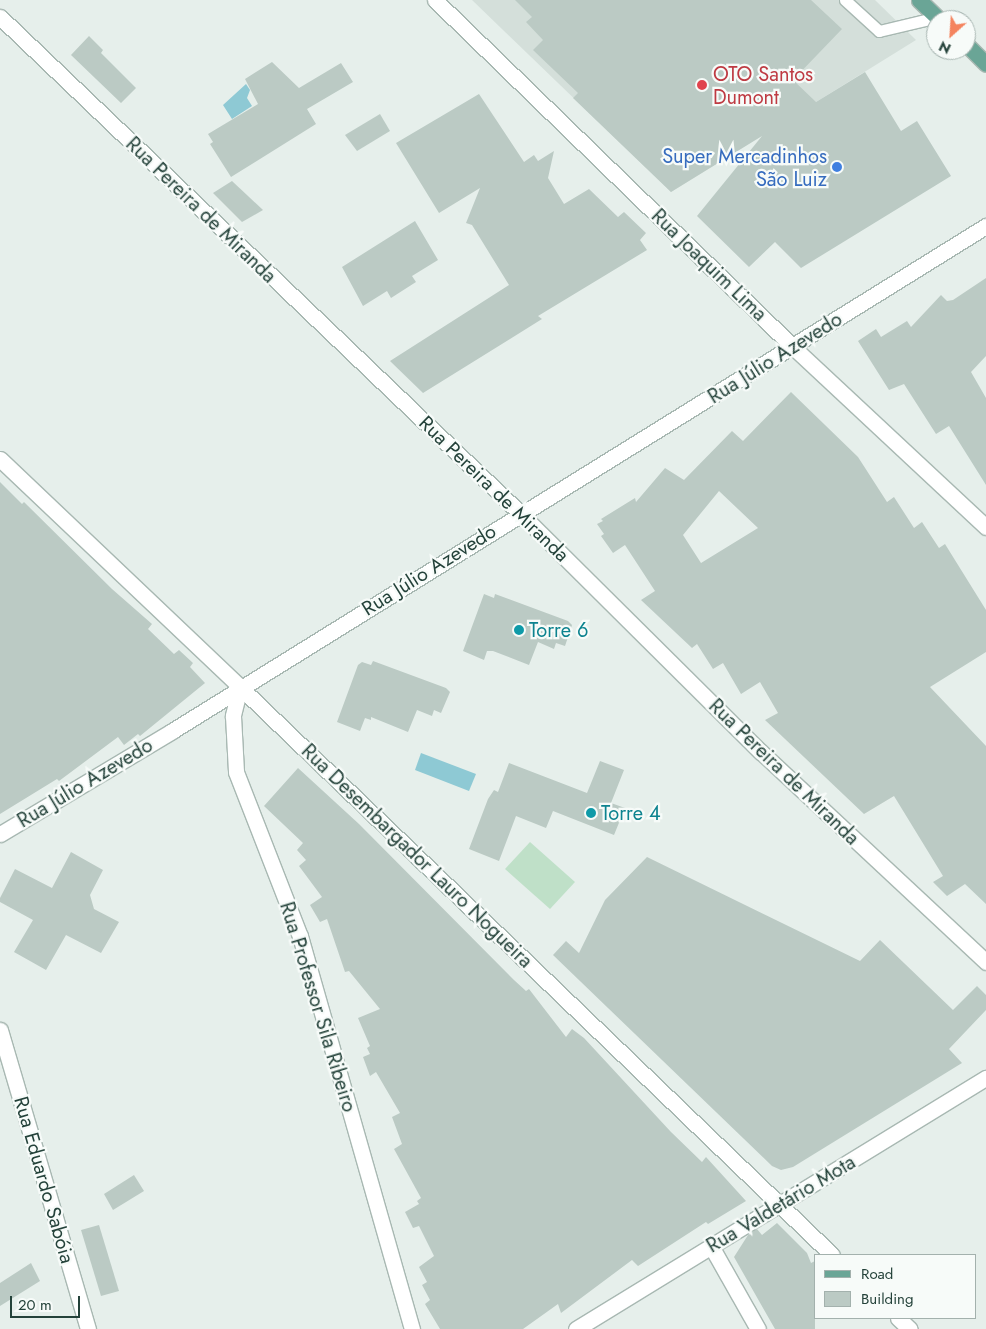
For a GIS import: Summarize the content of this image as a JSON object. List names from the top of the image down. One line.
{"streets":{"street":["Rua Pereira de Miranda","Rua Joaquim Lima","Rua Júlio Azevedo","Rua Desembargador Lauro Nogueira","Rua Professor Sila Ribeiro","Rua Eduardo Sabóia","Rua Valdetário Mota"]},"crossings":[["Rua Pereira de Miranda","Rua Júlio Azevedo"],["Rua Joaquim Lima","Rua Júlio Azevedo"],["Rua Júlio Azevedo","Rua Desembargador Lauro Nogueira"],["Rua Júlio Azevedo","Rua Professor Sila Ribeiro"],["Rua Desembargador Lauro Nogueira","Rua Professor Sila Ribeiro"],["Rua Desembargador Lauro Nogueira","Rua Valdetário Mota"]],"places":["OTO Santos Dumont","Super Mercadinhos São Luiz","Torre 6","Torre 4"],"legend":["Road","Building"],"scale_bar":"20 m","north":"bottom left"}
